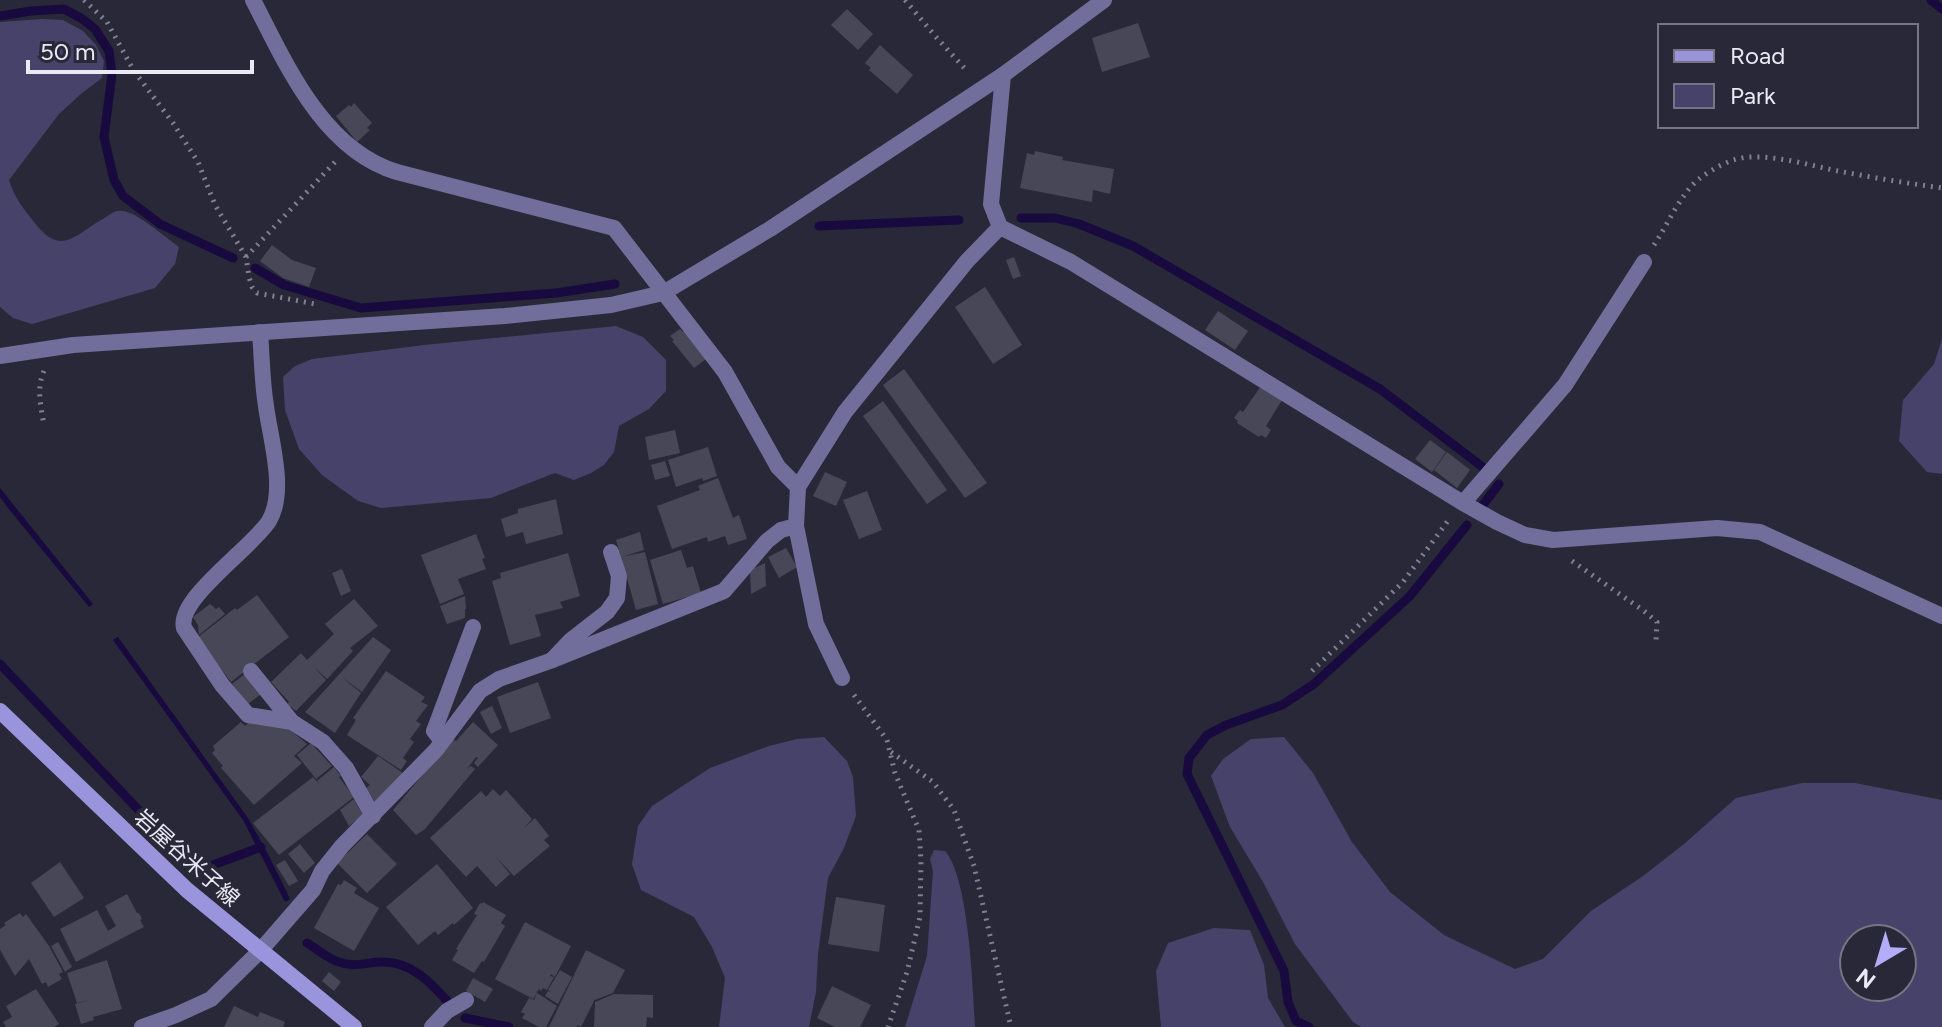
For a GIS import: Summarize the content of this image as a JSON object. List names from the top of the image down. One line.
{"streets":{"main road":["岩屋谷米子線"]},"legend":["Road","Park"],"scale_bar":"50 m","north":"bottom left"}
